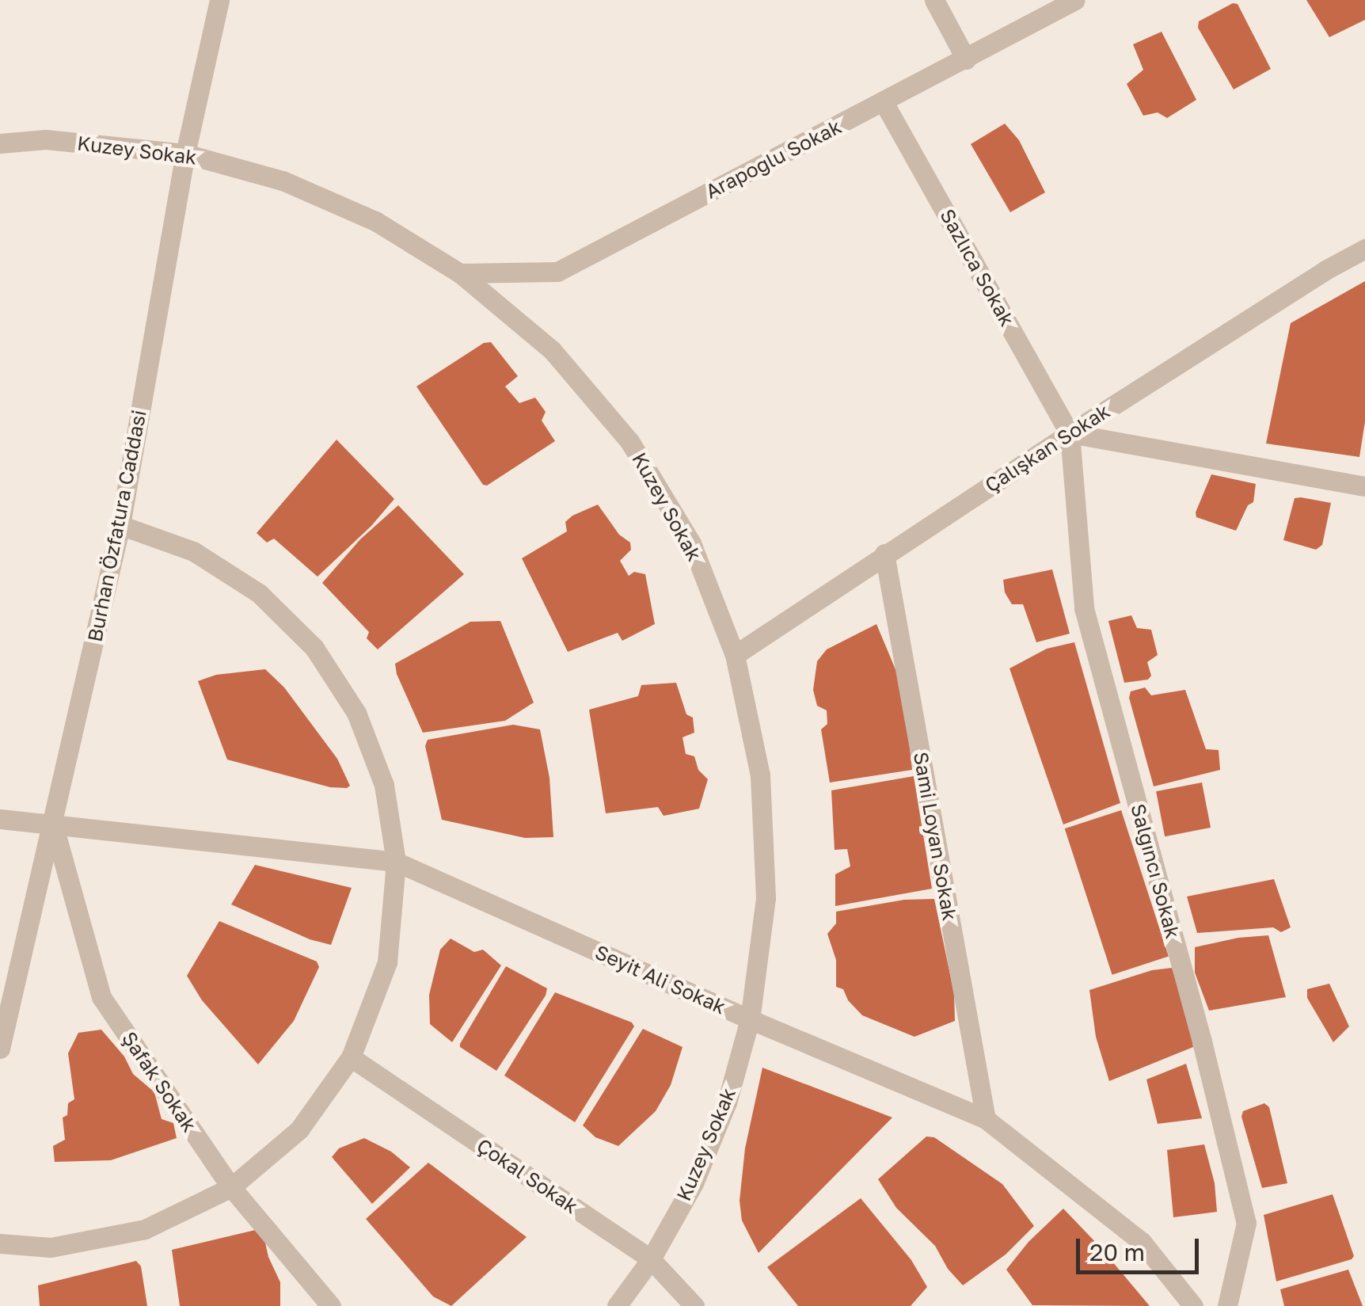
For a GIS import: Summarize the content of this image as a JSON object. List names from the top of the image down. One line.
{"streets":{"street":["Kuzey Sokak","Arapoğlu Sokak","Sazlıca Sokak","Çalışkan Sokak","Burhan Özfatura Caddasi","Sami Loyan Sokak","Salgıncı Sokak","Seyit Ali Sokak","Şafak Sokak","Çokal Sokak"]},"crossings":[["Kuzey Sokak","Arapoğlu Sokak"],["Kuzey Sokak","Çalışkan Sokak"],["Kuzey Sokak","Burhan Özfatura Caddasi"],["Kuzey Sokak","Seyit Ali Sokak"],["Kuzey Sokak","Çokal Sokak"],["Arapoğlu Sokak","Sazlıca Sokak"],["Sazlıca Sokak","Çalışkan Sokak"],["Sazlıca Sokak","Salgıncı Sokak"],["Çalışkan Sokak","Sami Loyan Sokak"],["Çalışkan Sokak","Salgıncı Sokak"],["Burhan Özfatura Caddasi","Seyit Ali Sokak"],["Burhan Özfatura Caddasi","Şafak Sokak"],["Sami Loyan Sokak","Seyit Ali Sokak"],["Seyit Ali Sokak","Şafak Sokak"]],"scale_bar":"20 m"}
